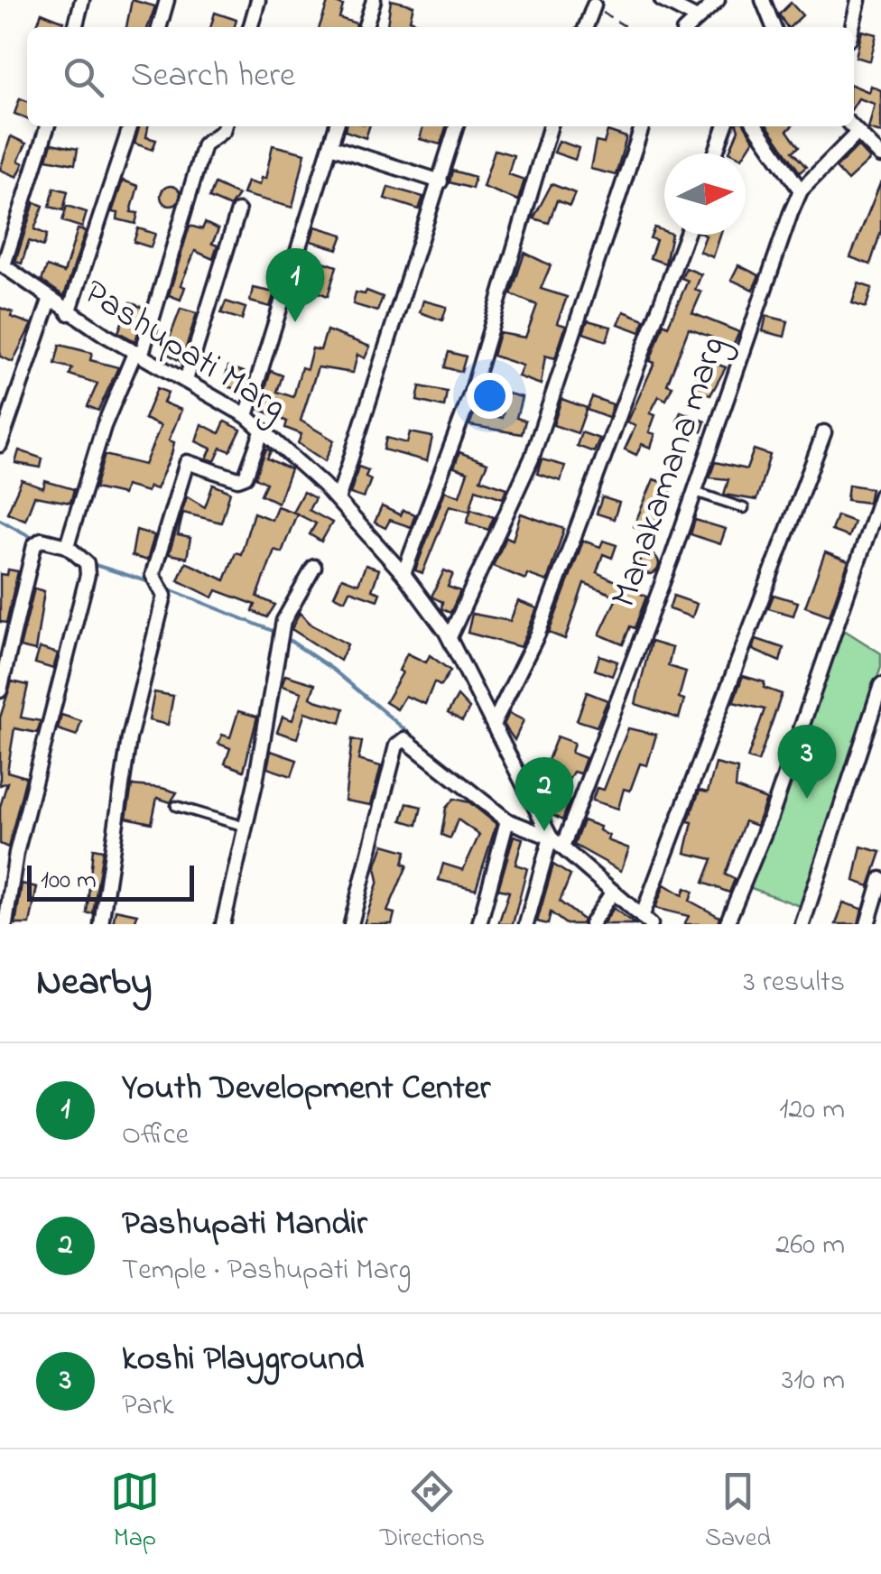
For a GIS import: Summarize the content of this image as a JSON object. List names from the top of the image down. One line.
{"streets":{"street":["Pashupati Marg","Manakamana marg"]},"crossings":[["Pashupati Marg","Manakamana marg"]],"scale_bar":"100 m","north":"right","page":{"search":"Search here","pins":["1","3","2"],"scale":"100 m","heading":["Nearby","3 results"],"list":[{"mark":"1","name":"Youth Development Center","note":"Office","value":"120 m"},{"mark":"2","name":"Pashupati Mandir","note":"Temple · Pashupati Marg","value":"260 m"},{"mark":"3","name":"koshi Playground","note":"Park","value":"310 m"}],"nav":["Map","Directions","Saved"]}}
